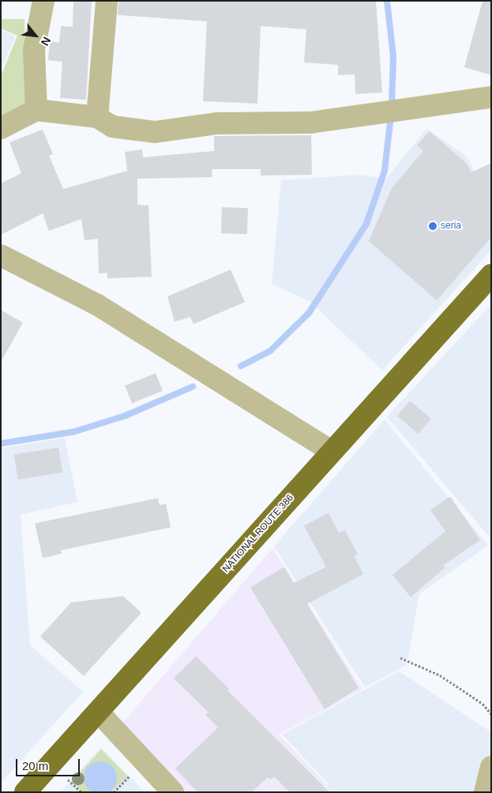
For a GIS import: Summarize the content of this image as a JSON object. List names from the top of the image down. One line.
{"streets":{"highway":["NATIONAL ROUTE 386"]},"places":["seria"],"scale_bar":"20 m","north":"bottom right"}
